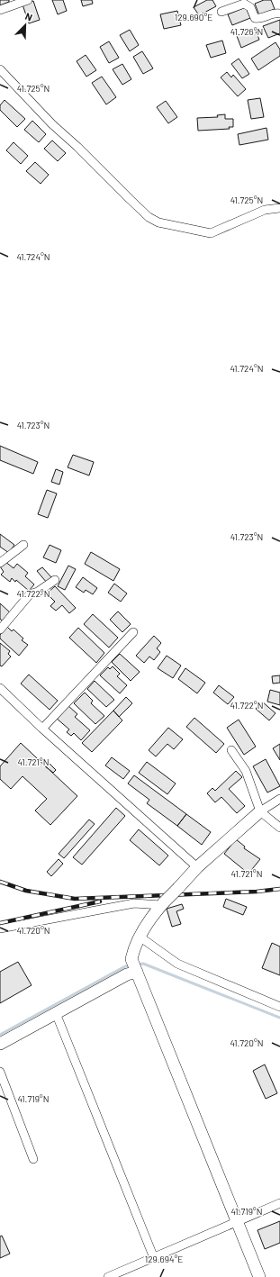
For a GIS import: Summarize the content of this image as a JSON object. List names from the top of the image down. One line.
{"north":"top right","coordinates":["129.690°E","41.726°N","41.725°N","41.724°N","41.723°N","41.722°N","41.721°N","41.720°N","41.719°N","129.694°E"]}
